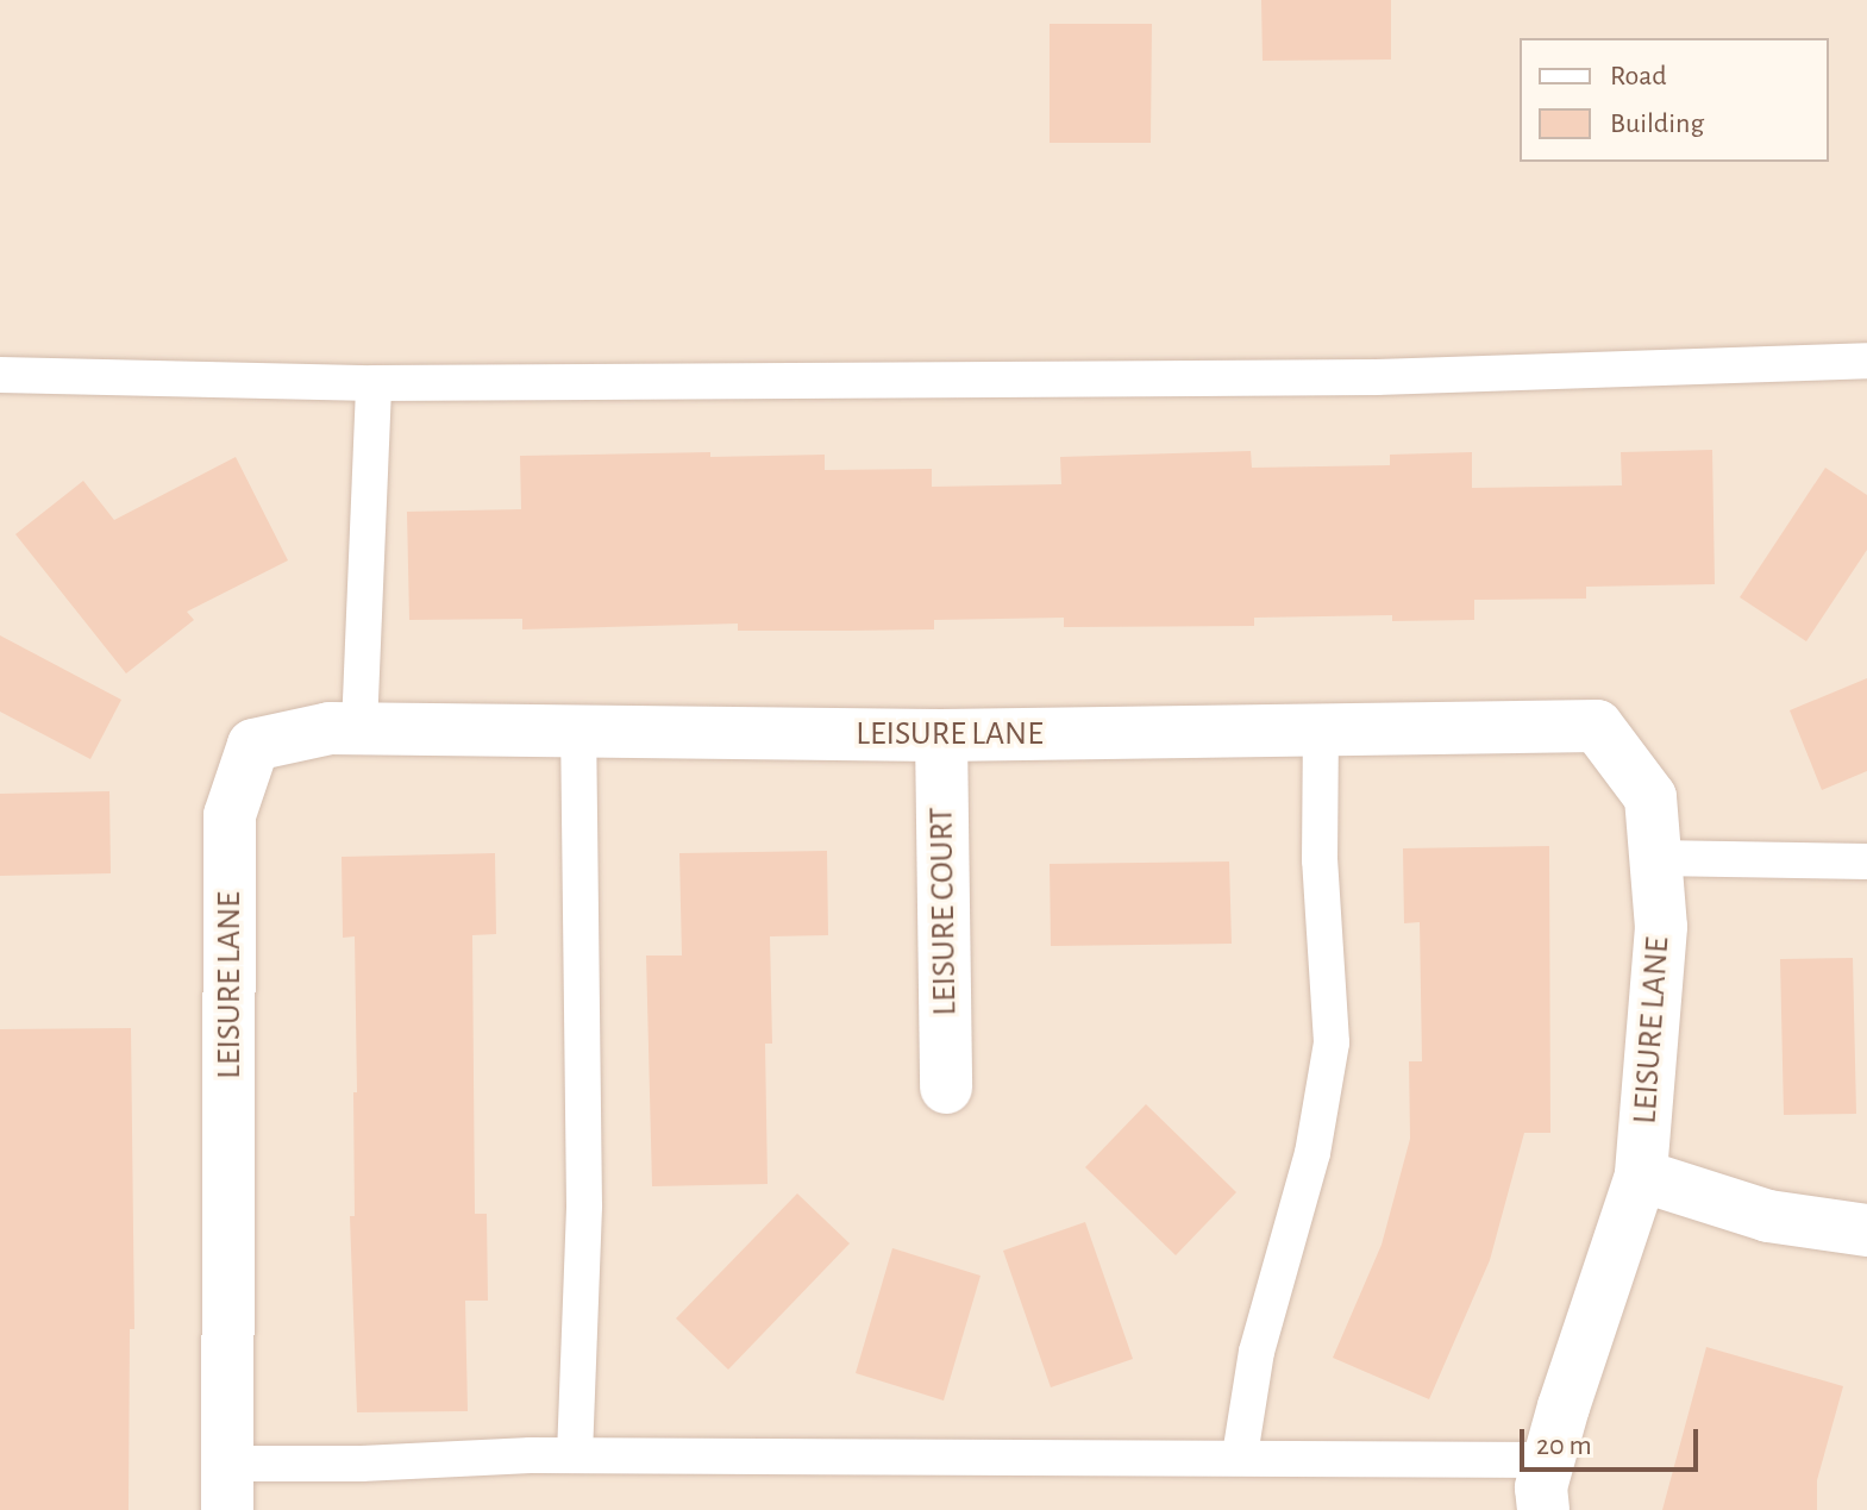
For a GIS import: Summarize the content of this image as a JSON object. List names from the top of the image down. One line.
{"streets":{"street":["LEISURE LANE","LEISURE COURT"]},"crossings":[["LEISURE LANE","LEISURE COURT"]],"legend":["Road","Building"],"scale_bar":"20 m"}
